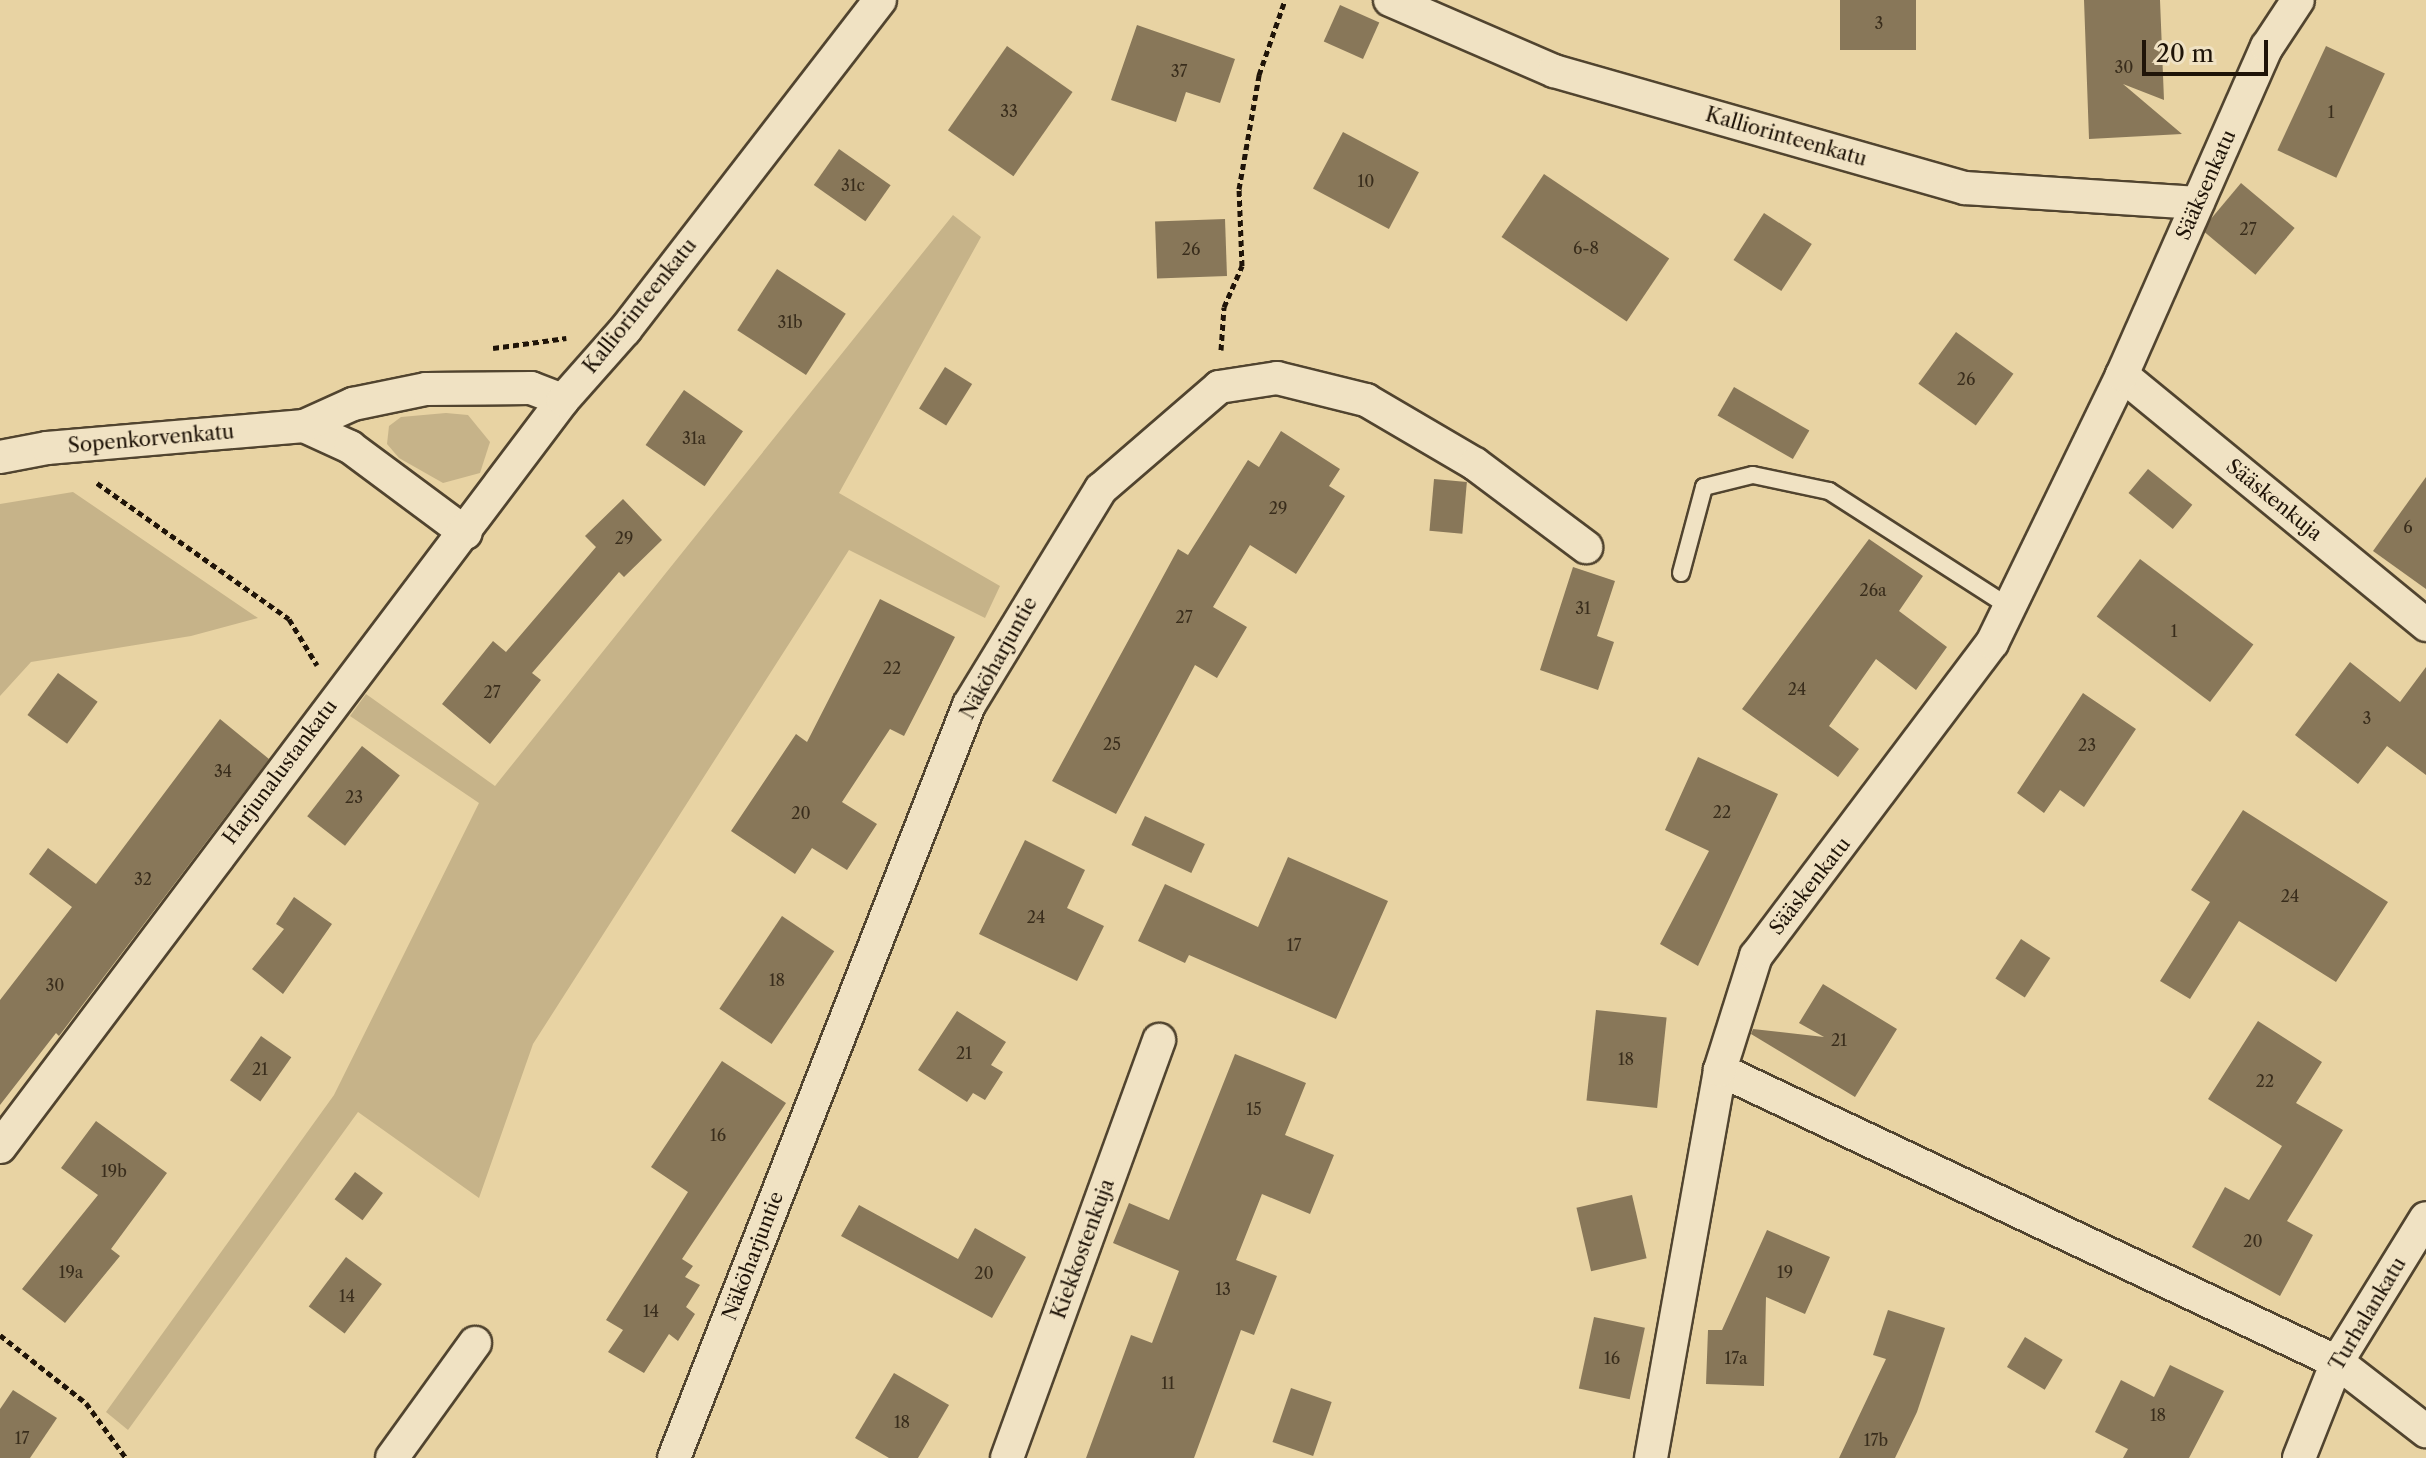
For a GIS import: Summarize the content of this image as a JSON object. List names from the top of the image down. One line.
{"streets":{"street":["Kalliorinteenkatu","Sääksenkatu","Sopenkorvenkatu","Sääskenkuja","Näköharjuntie","Harjunalustankatu","Sääskenkatu","Kiekkostenkuja","Turhalankatu"]},"crossings":[["Kalliorinteenkatu","Sääksenkatu"],["Kalliorinteenkatu","Harjunalustankatu"],["Sääksenkatu","Sääskenkuja"],["Sääksenkatu","Sääskenkatu"],["Sääskenkuja","Sääskenkatu"]],"house_numbers":["3","30","37","33","1","10","31c","27","6-8","26","31b","26","31a","29","6","29","26a","31","27","1","22","24","27","3","25","23","34","23","22","20","32","24","24","17","18","30","21","21","18","21","22","15","16","19b","20","19a","19","20","13","14","14","16","17a","11","18","18","17","17b"],"scale_bar":"20 m"}
